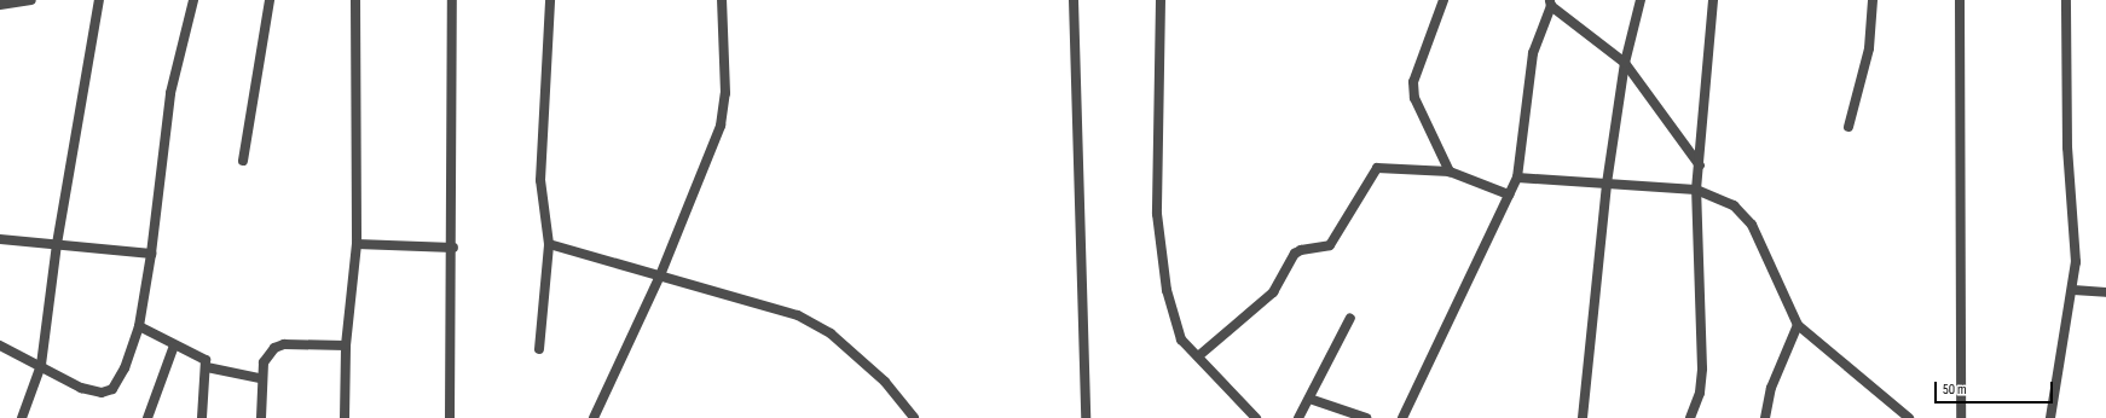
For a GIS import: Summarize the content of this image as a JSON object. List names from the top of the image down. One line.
{"scale_bar":"50 m"}
